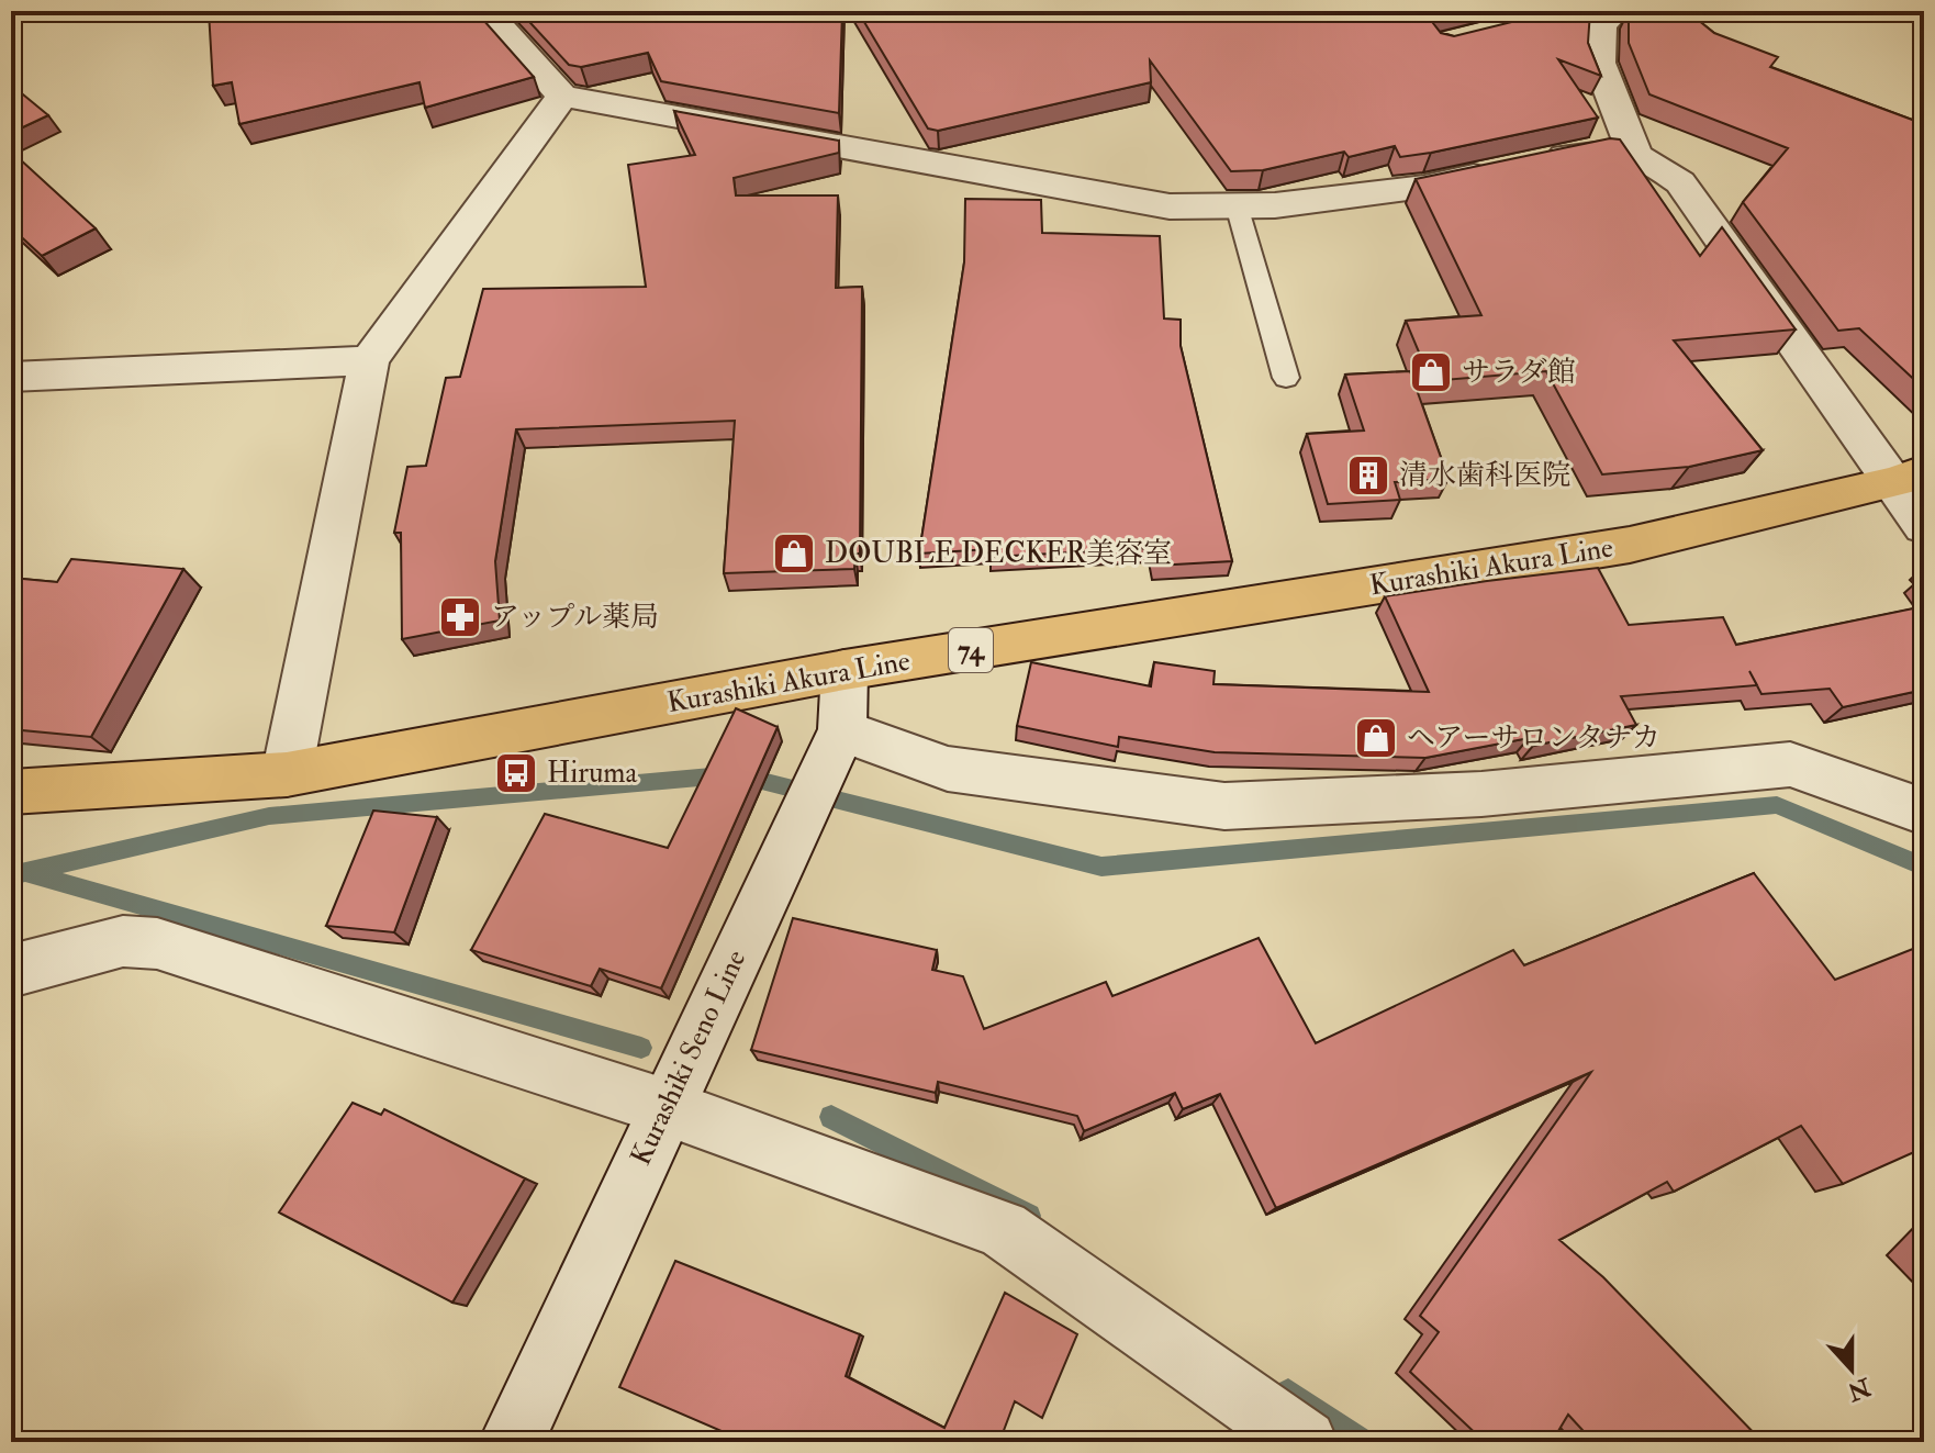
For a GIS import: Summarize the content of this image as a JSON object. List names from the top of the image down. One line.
{"streets":{"main road":["Kurashiki Akura Line","74"],"street":["Kurashiki Seno Line"]},"crossings":[["Kurashiki Akura Line","Kurashiki Seno Line"]],"places":{"shop":["サラダ館","DOUBLE DECKER美容室","ヘアーサロンタナカ"],"building":["清水歯科医院"],"pharmacy":["アップル薬局"],"bus stop":["Hiruma"]},"north":"bottom"}
